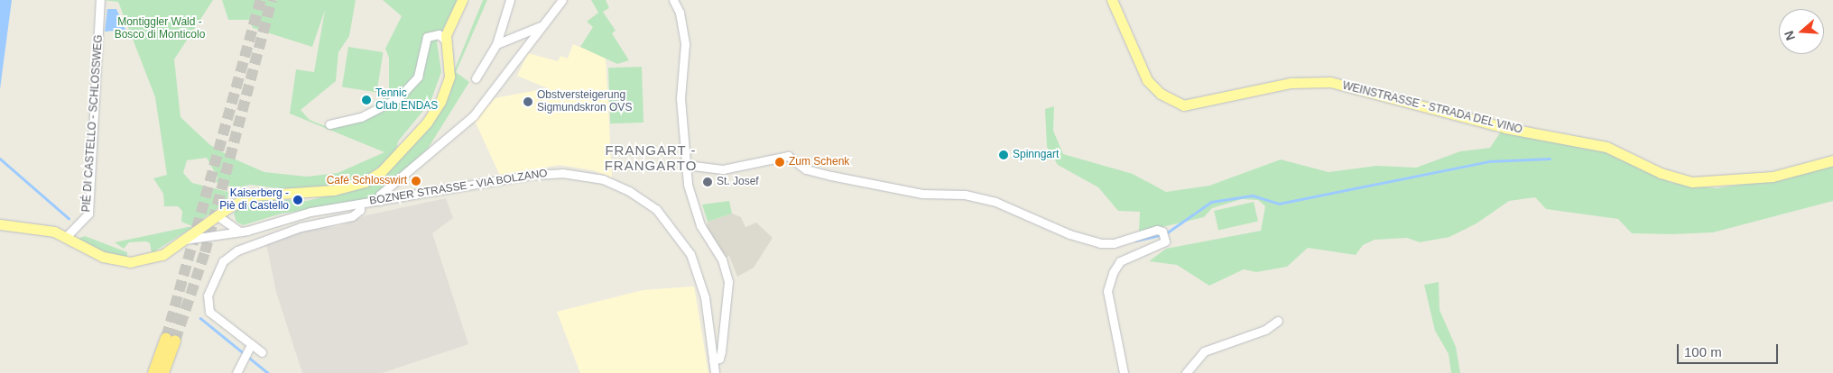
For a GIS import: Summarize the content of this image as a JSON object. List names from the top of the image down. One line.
{"streets":{"main road":["WEINSTRASSE - STRADA DEL VINO"],"street":["PIÉ DI CASTELLO - SCHLOSSWEG","BOZNER STRASSE - VIA BOLZANO"]},"districts":["FRANGART - FRANGARTO"],"parks":["Montiggler Wald - Bosco di Monticolo"],"places":["Tennic Club ENDAS","Obstversteigerung Sigmundskron OVS","Spinngart","Zum Schenk","Café Schlosswirt","St. Josef","Kaiserberg - Piè di Castello"],"scale_bar":"100 m","north":"left"}
